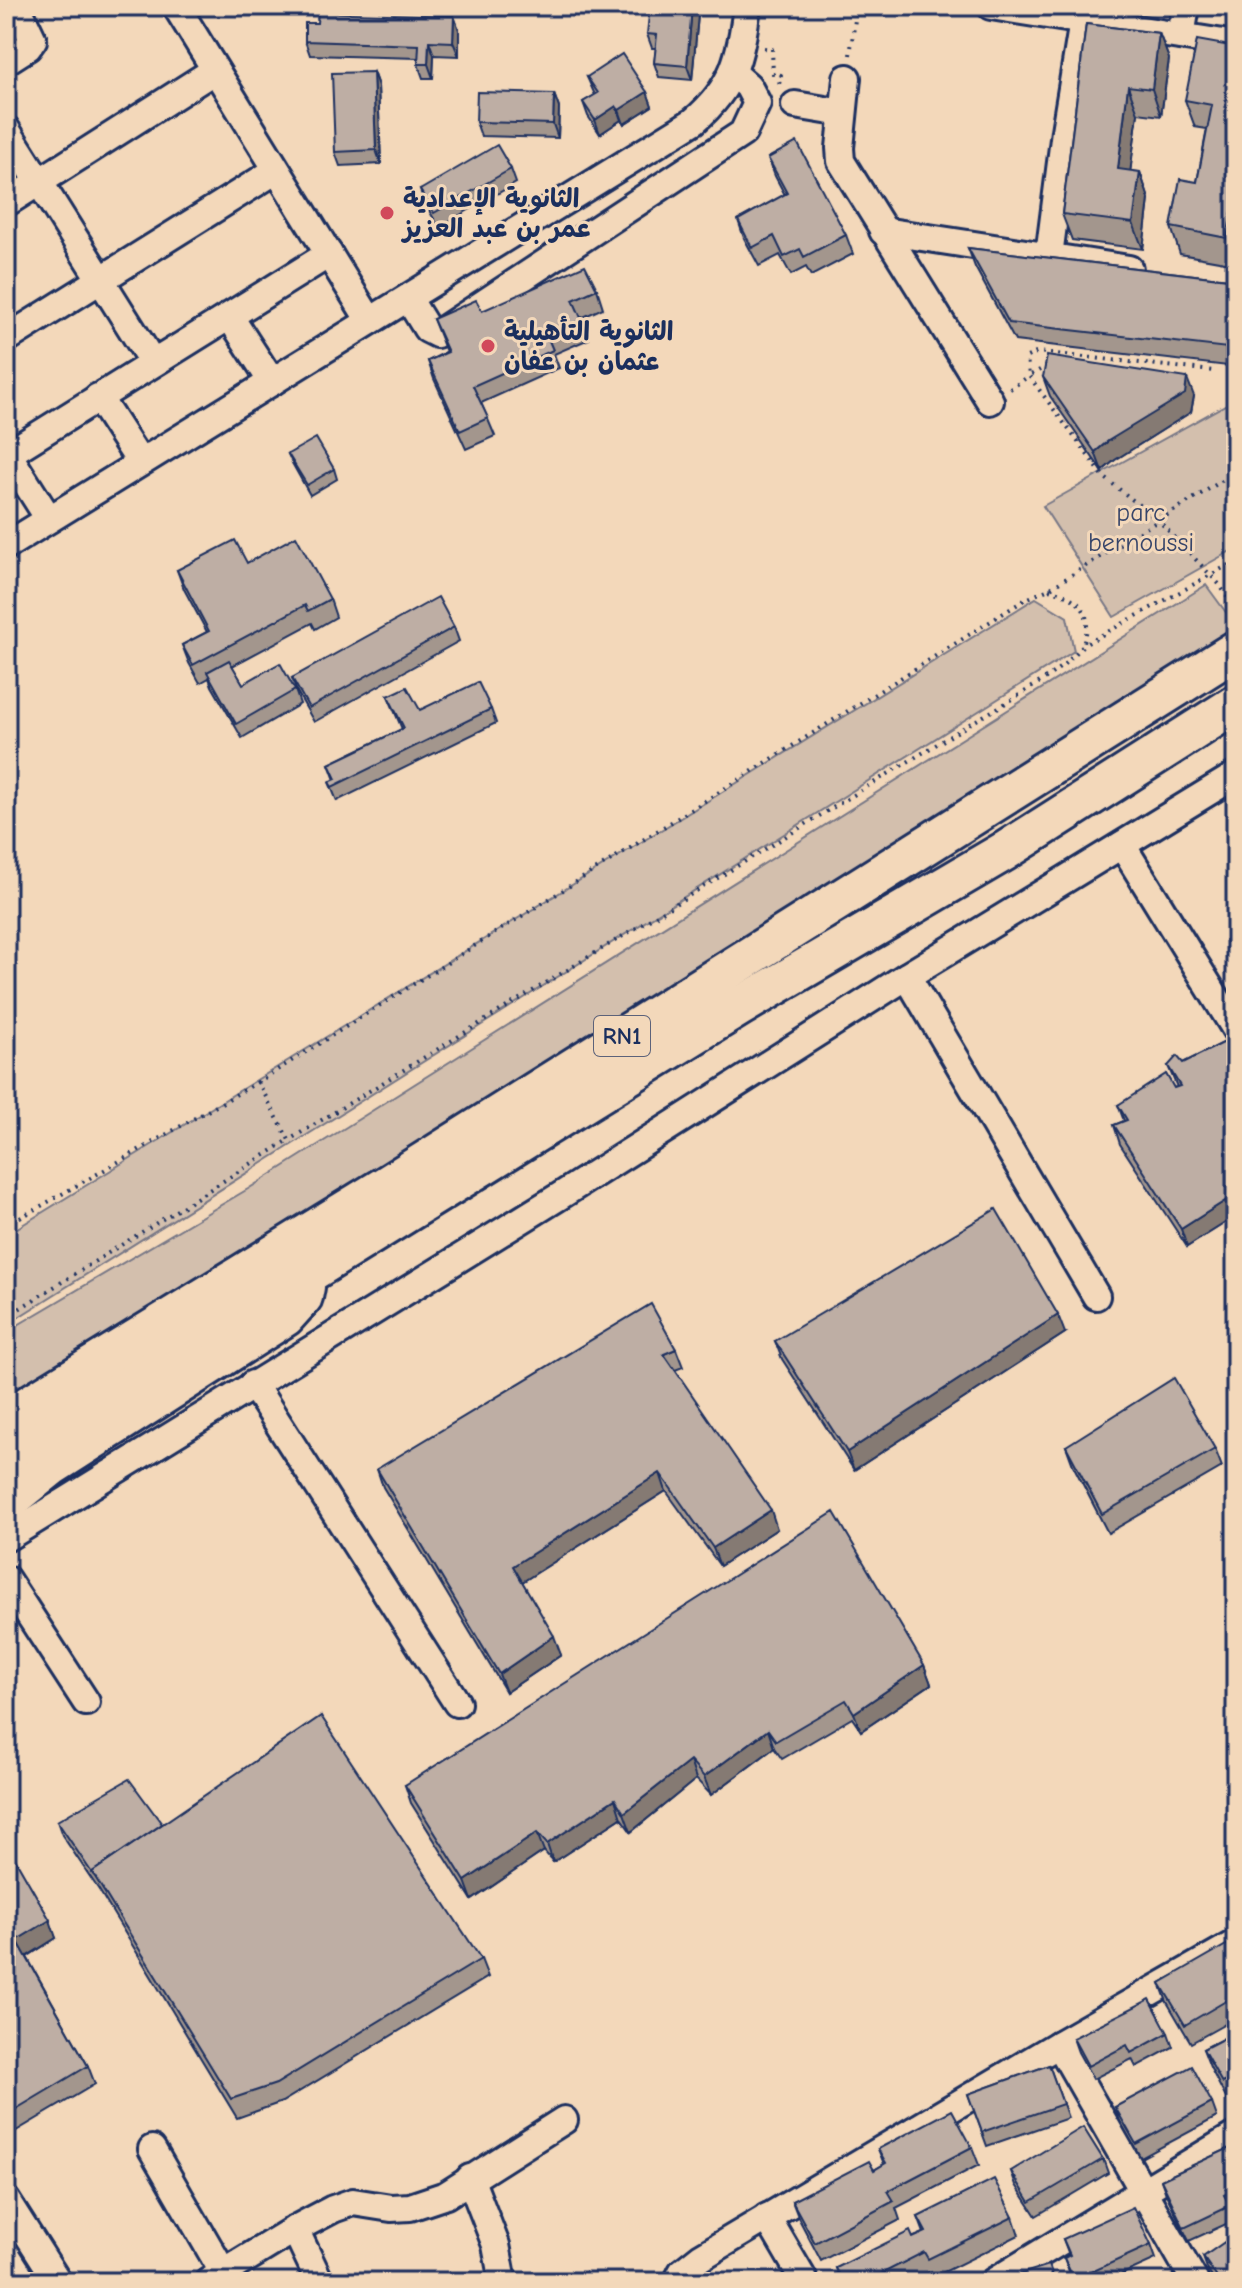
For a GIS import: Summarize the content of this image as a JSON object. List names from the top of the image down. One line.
{"streets":{"highway":["RN1"]},"parks":["parc bernoussi"],"places":["الثانوية الإعدادية عمر بن عبد العزيز","الثانوية التأهيلية عثمان بن عفان"]}
